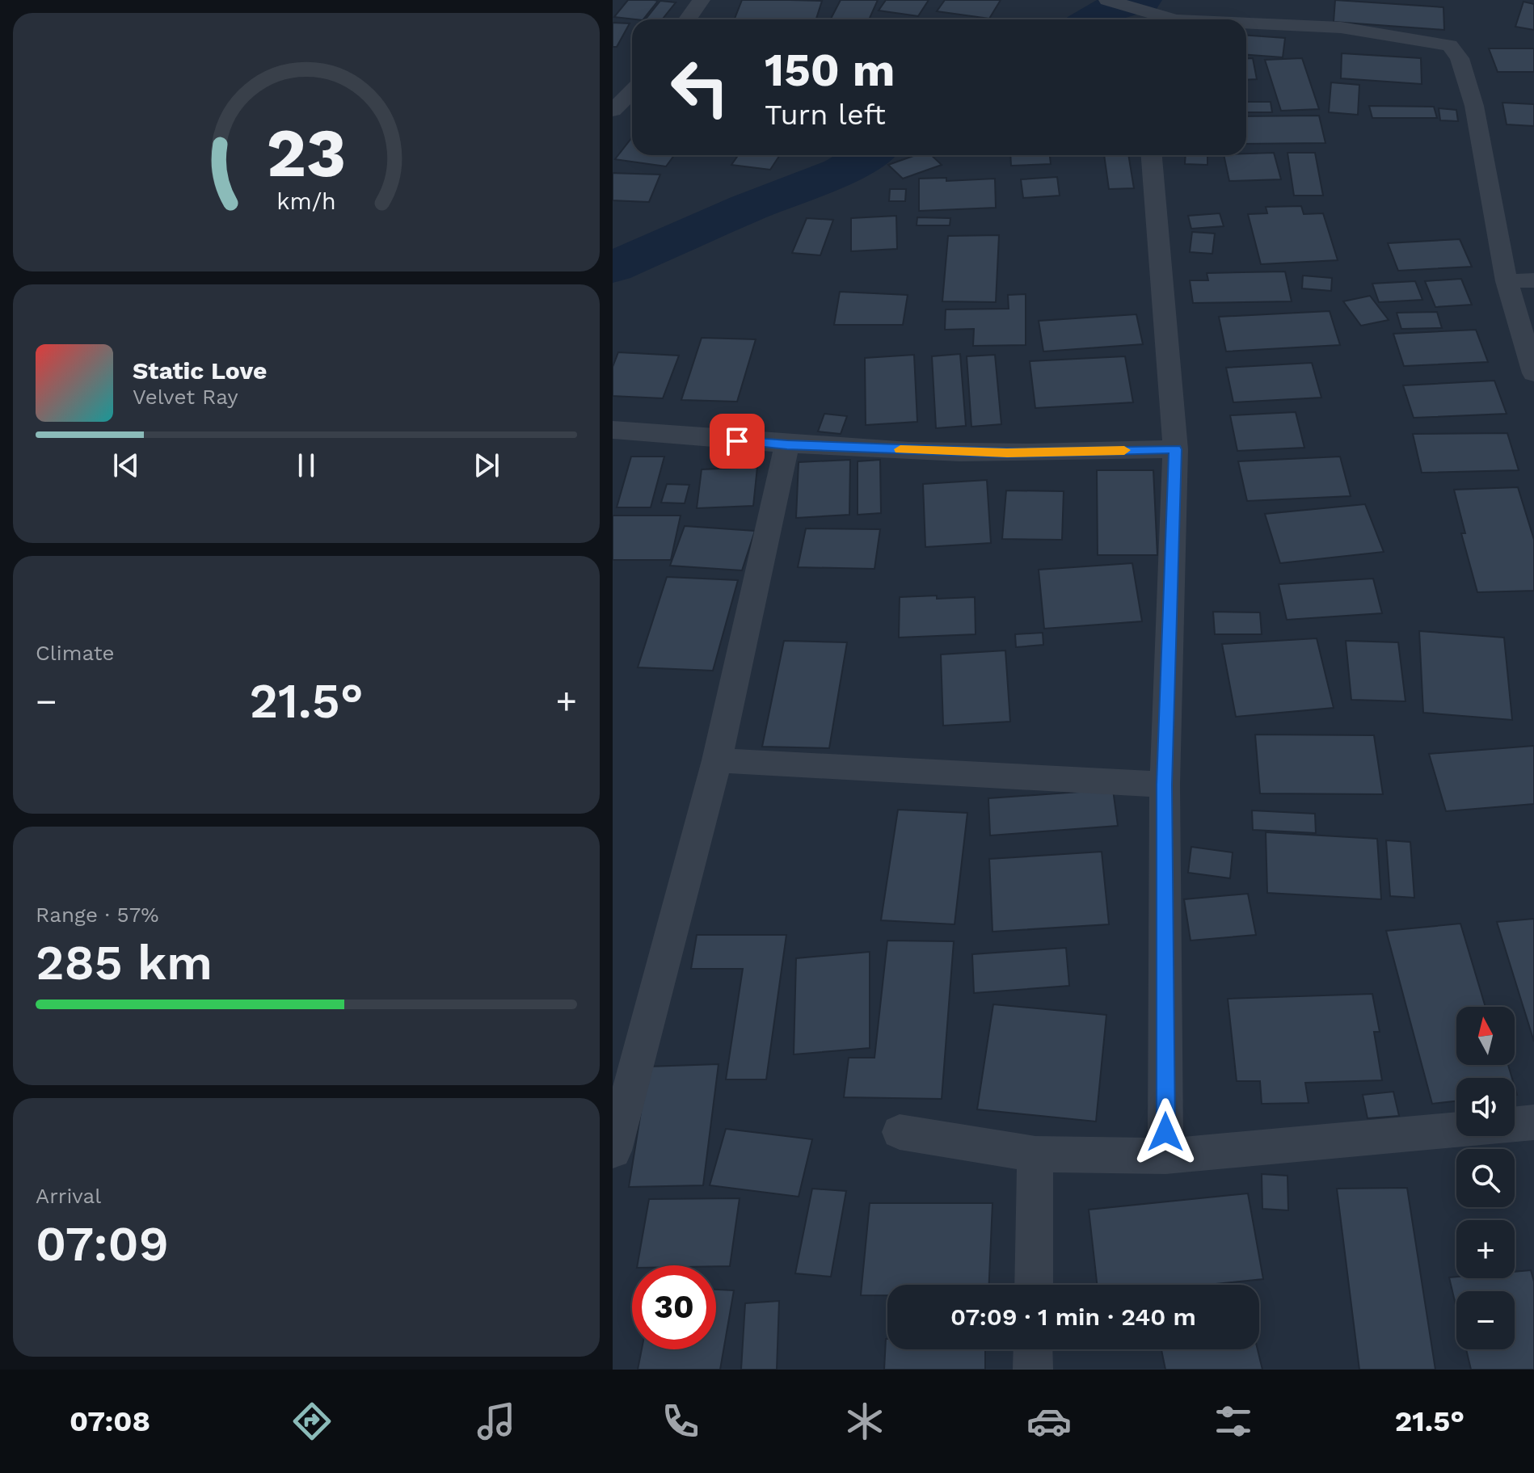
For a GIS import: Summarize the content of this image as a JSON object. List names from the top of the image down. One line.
{"north":"top","page":{"turn":["150 m","Turn left"],"song":["Static Love","Velvet Ray"],"tile":["Climate",["Range · 57%","285 km"],["Arrival","07:09"]],"heat":["−","21.5°","+"],"map_buttons":["+","−"],"limit":"30","trip":"07:09 · 1 min · 240 m","tabs":["07:08","21.5°"],"gauge":["23","km/h"]}}
